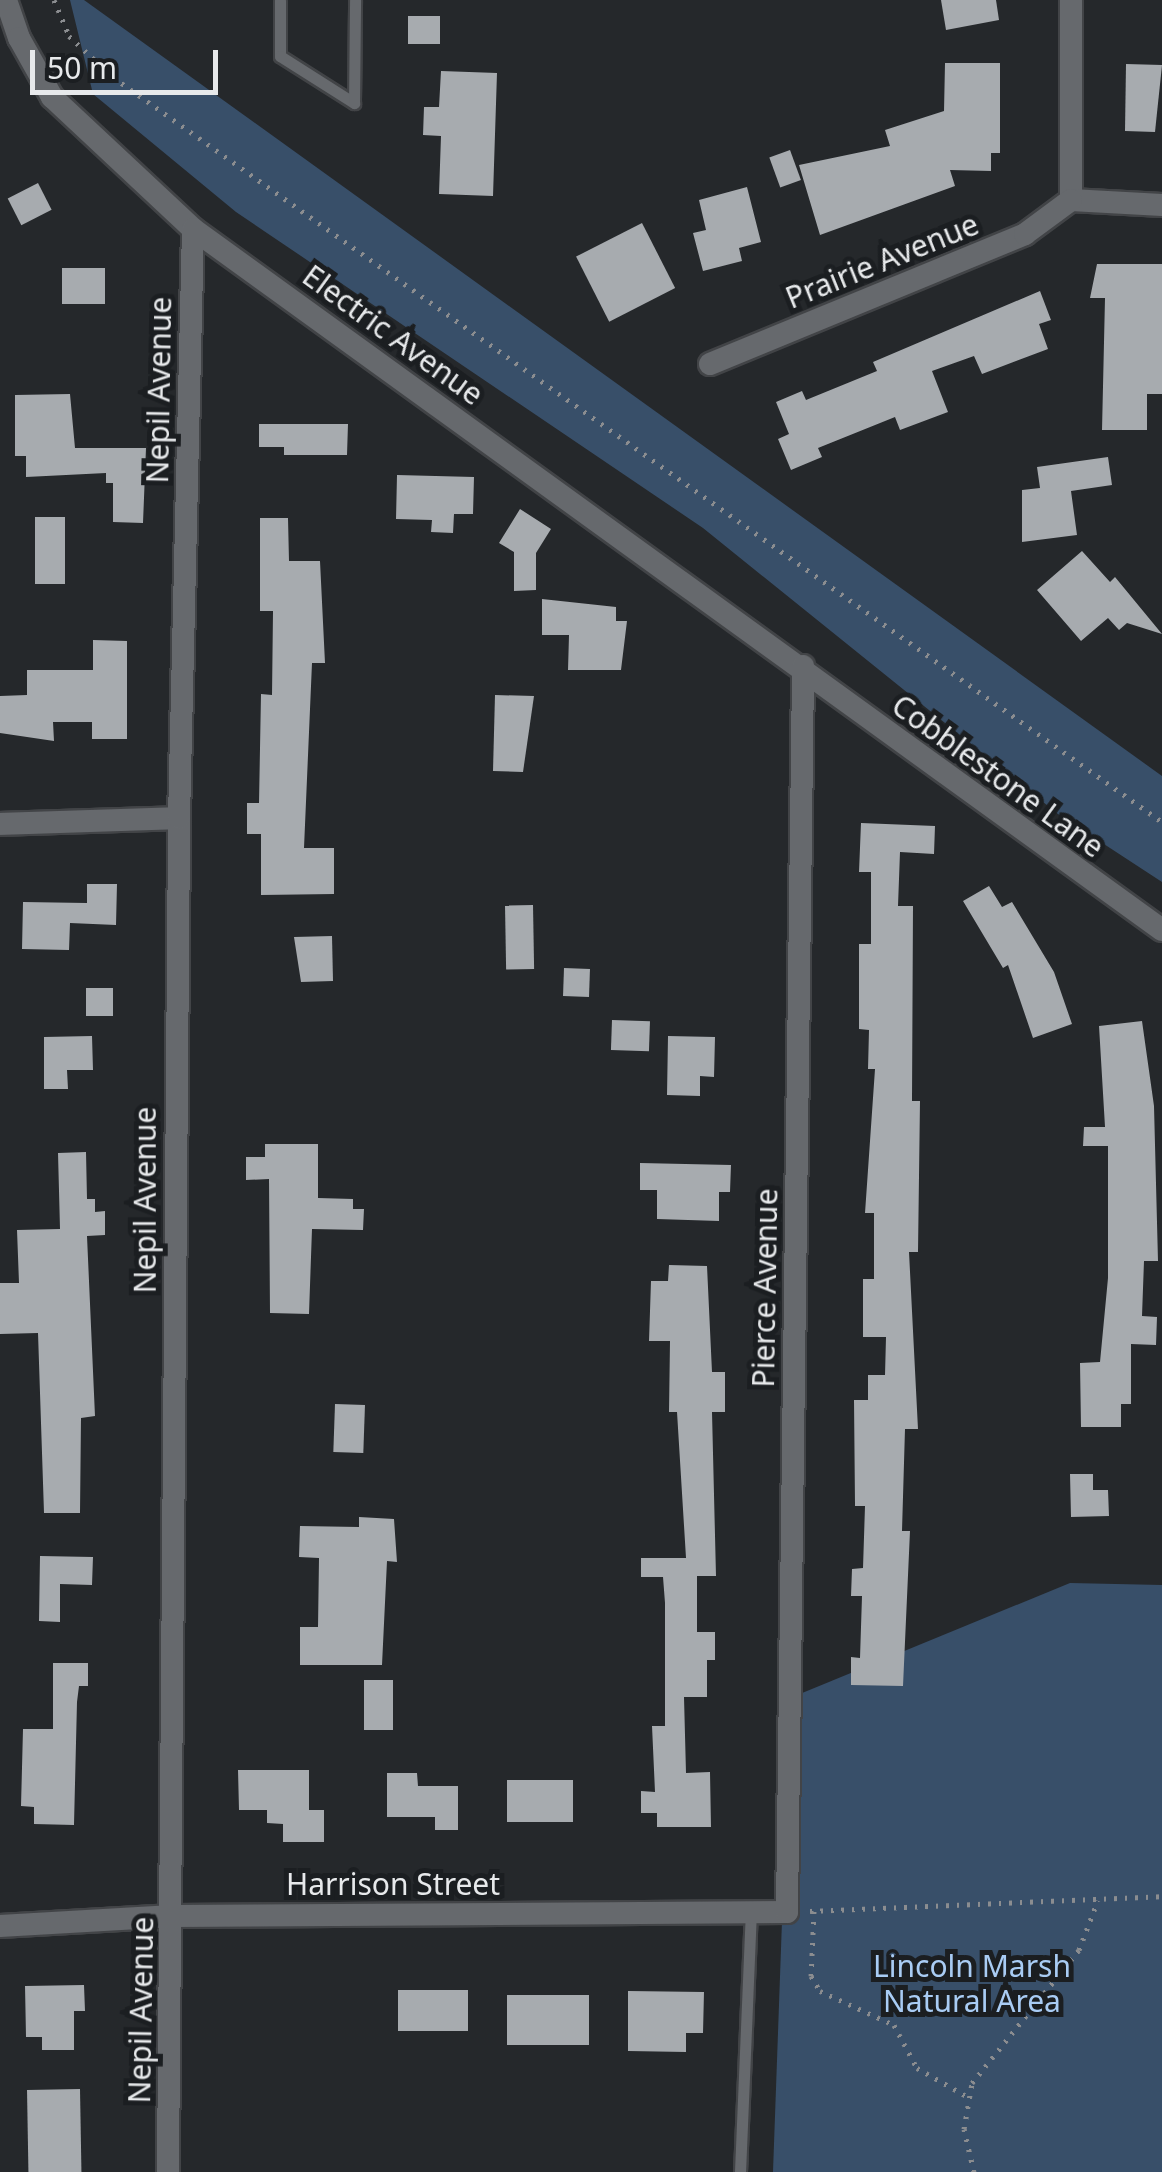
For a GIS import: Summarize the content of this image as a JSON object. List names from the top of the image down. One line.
{"streets":{"street":["Prairie Avenue","Electric Avenue","Nepil Avenue","Cobblestone Lane","Pierce Avenue","Harrison Street"]},"crossings":[["Electric Avenue","Nepil Avenue"],["Electric Avenue","Cobblestone Lane"],["Electric Avenue","Pierce Avenue"],["Nepil Avenue","Harrison Street"],["Cobblestone Lane","Pierce Avenue"],["Pierce Avenue","Harrison Street"]],"parks":["Lincoln Marsh Natural Area"],"scale_bar":"50 m"}
